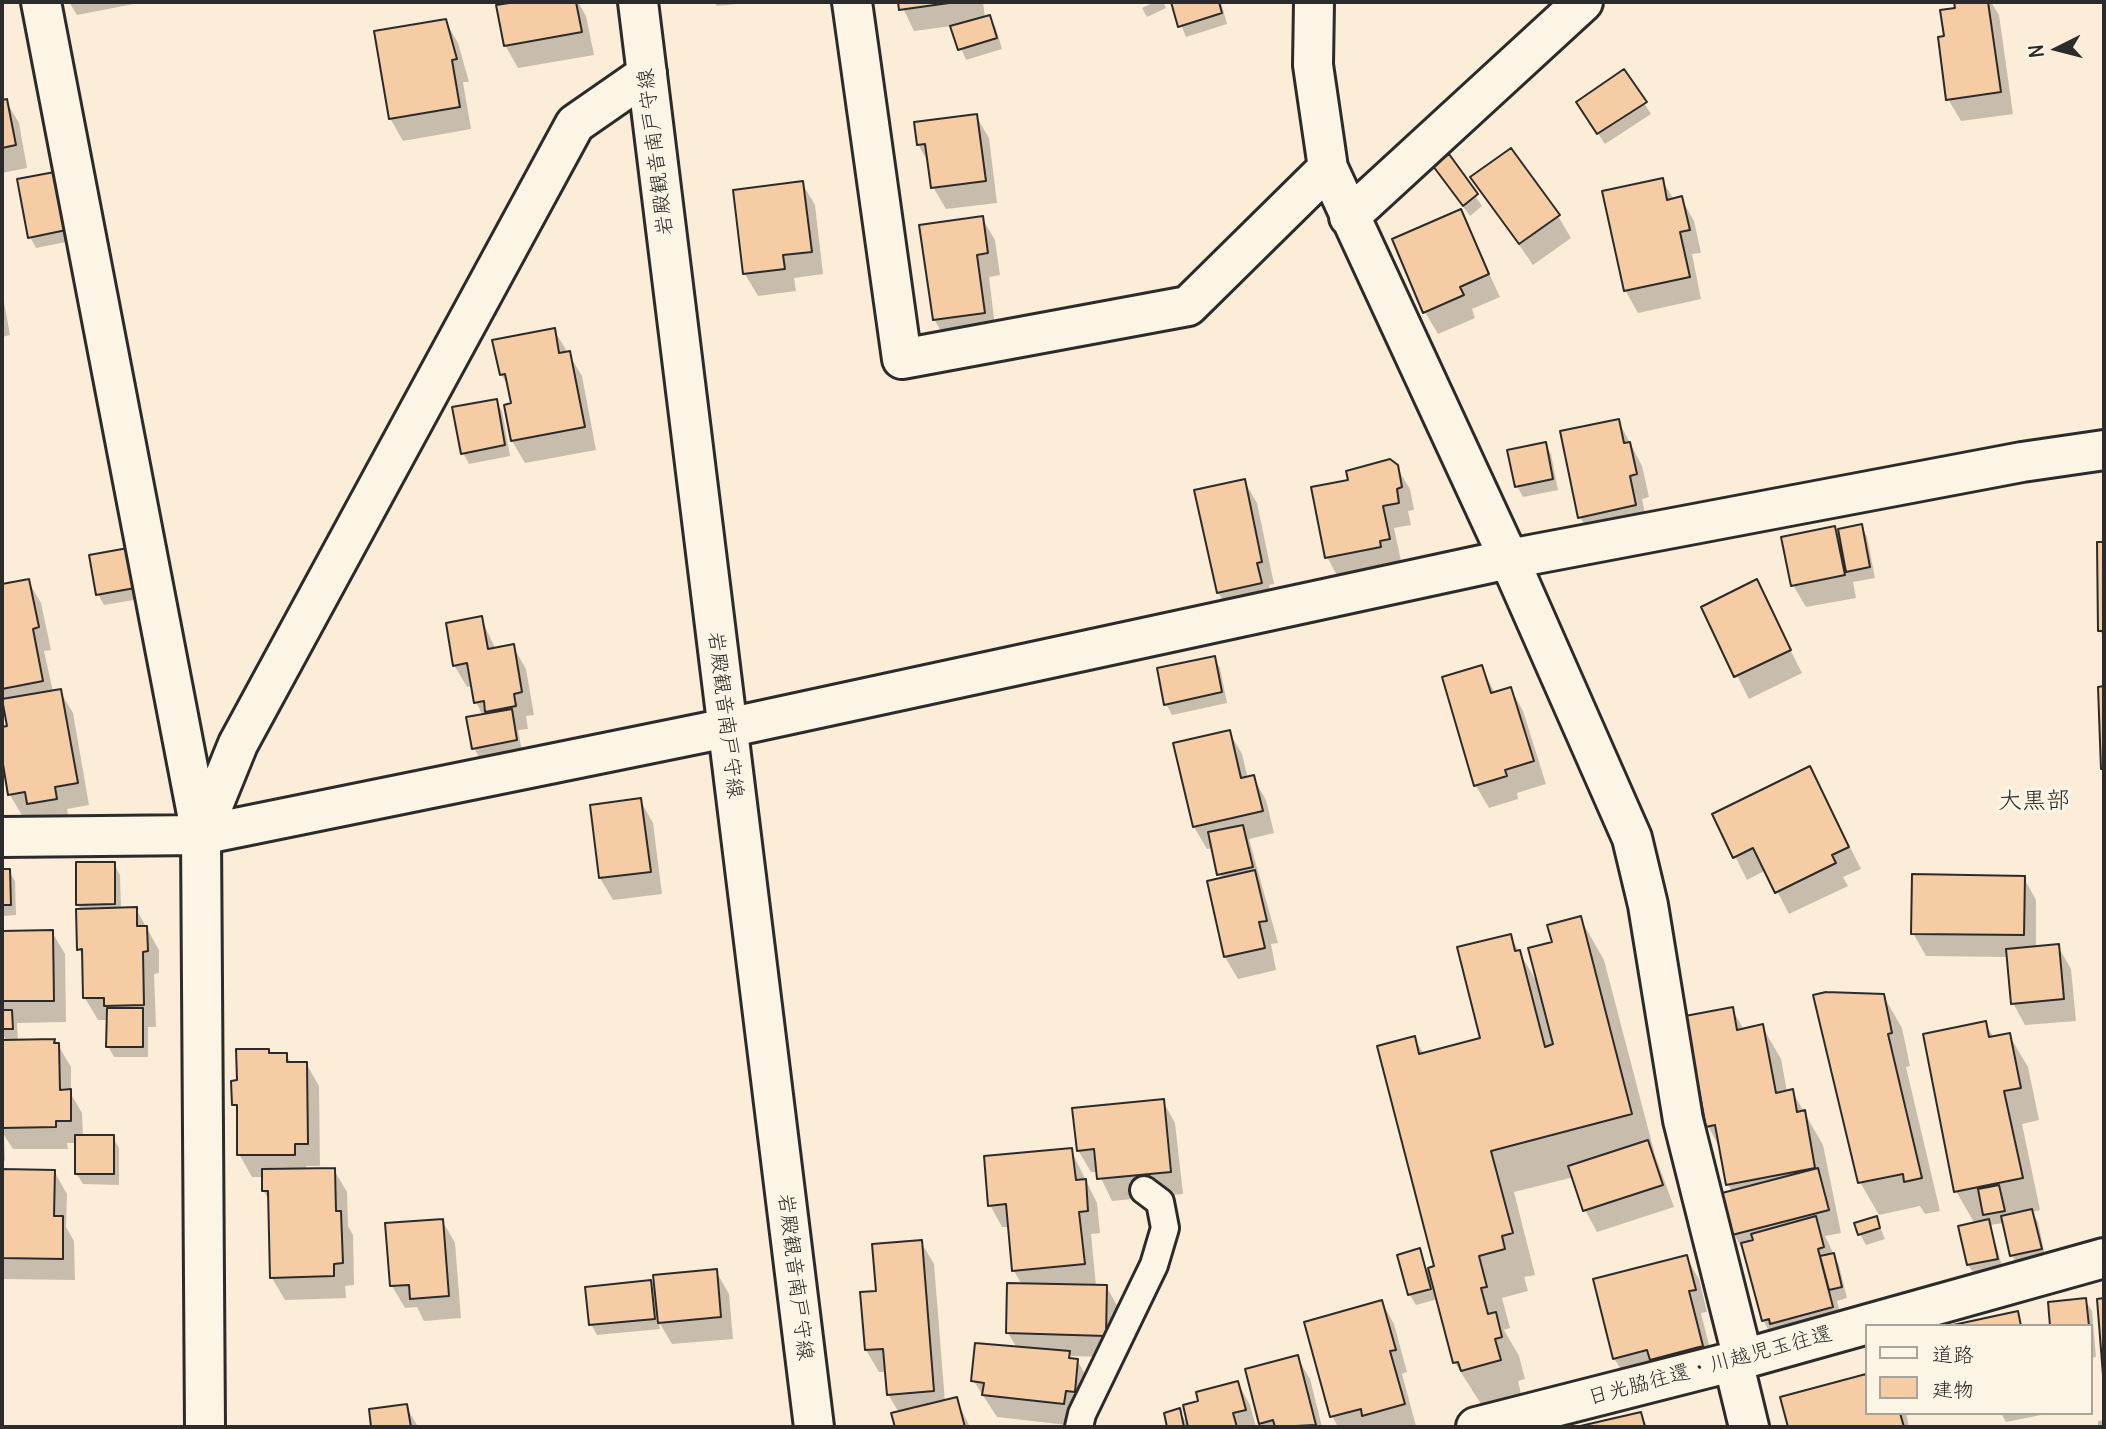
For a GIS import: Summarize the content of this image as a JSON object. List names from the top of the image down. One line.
{"streets":{"street":["岩殿観音南戸守線","日光脇往還・川越児玉往還"]},"districts":["大黒部"],"legend":["道路","建物"],"north":"left"}
